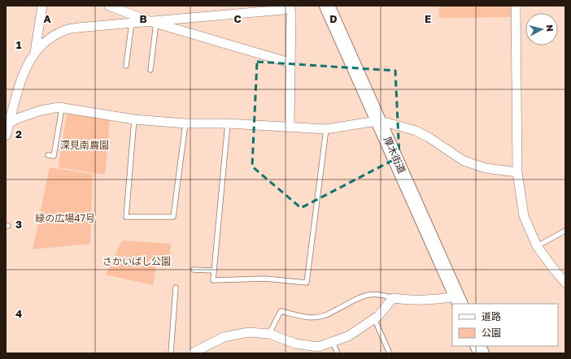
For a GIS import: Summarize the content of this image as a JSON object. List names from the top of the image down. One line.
{"streets":{"main road":["厚木街道"]},"parks":["深見南農園","緑の広場47号","さかいばし公園"],"legend":["道路","公園"],"north":"right","grid":{"columns":["A","B","C","D","E"],"rows":["1","2","3","4"]}}
